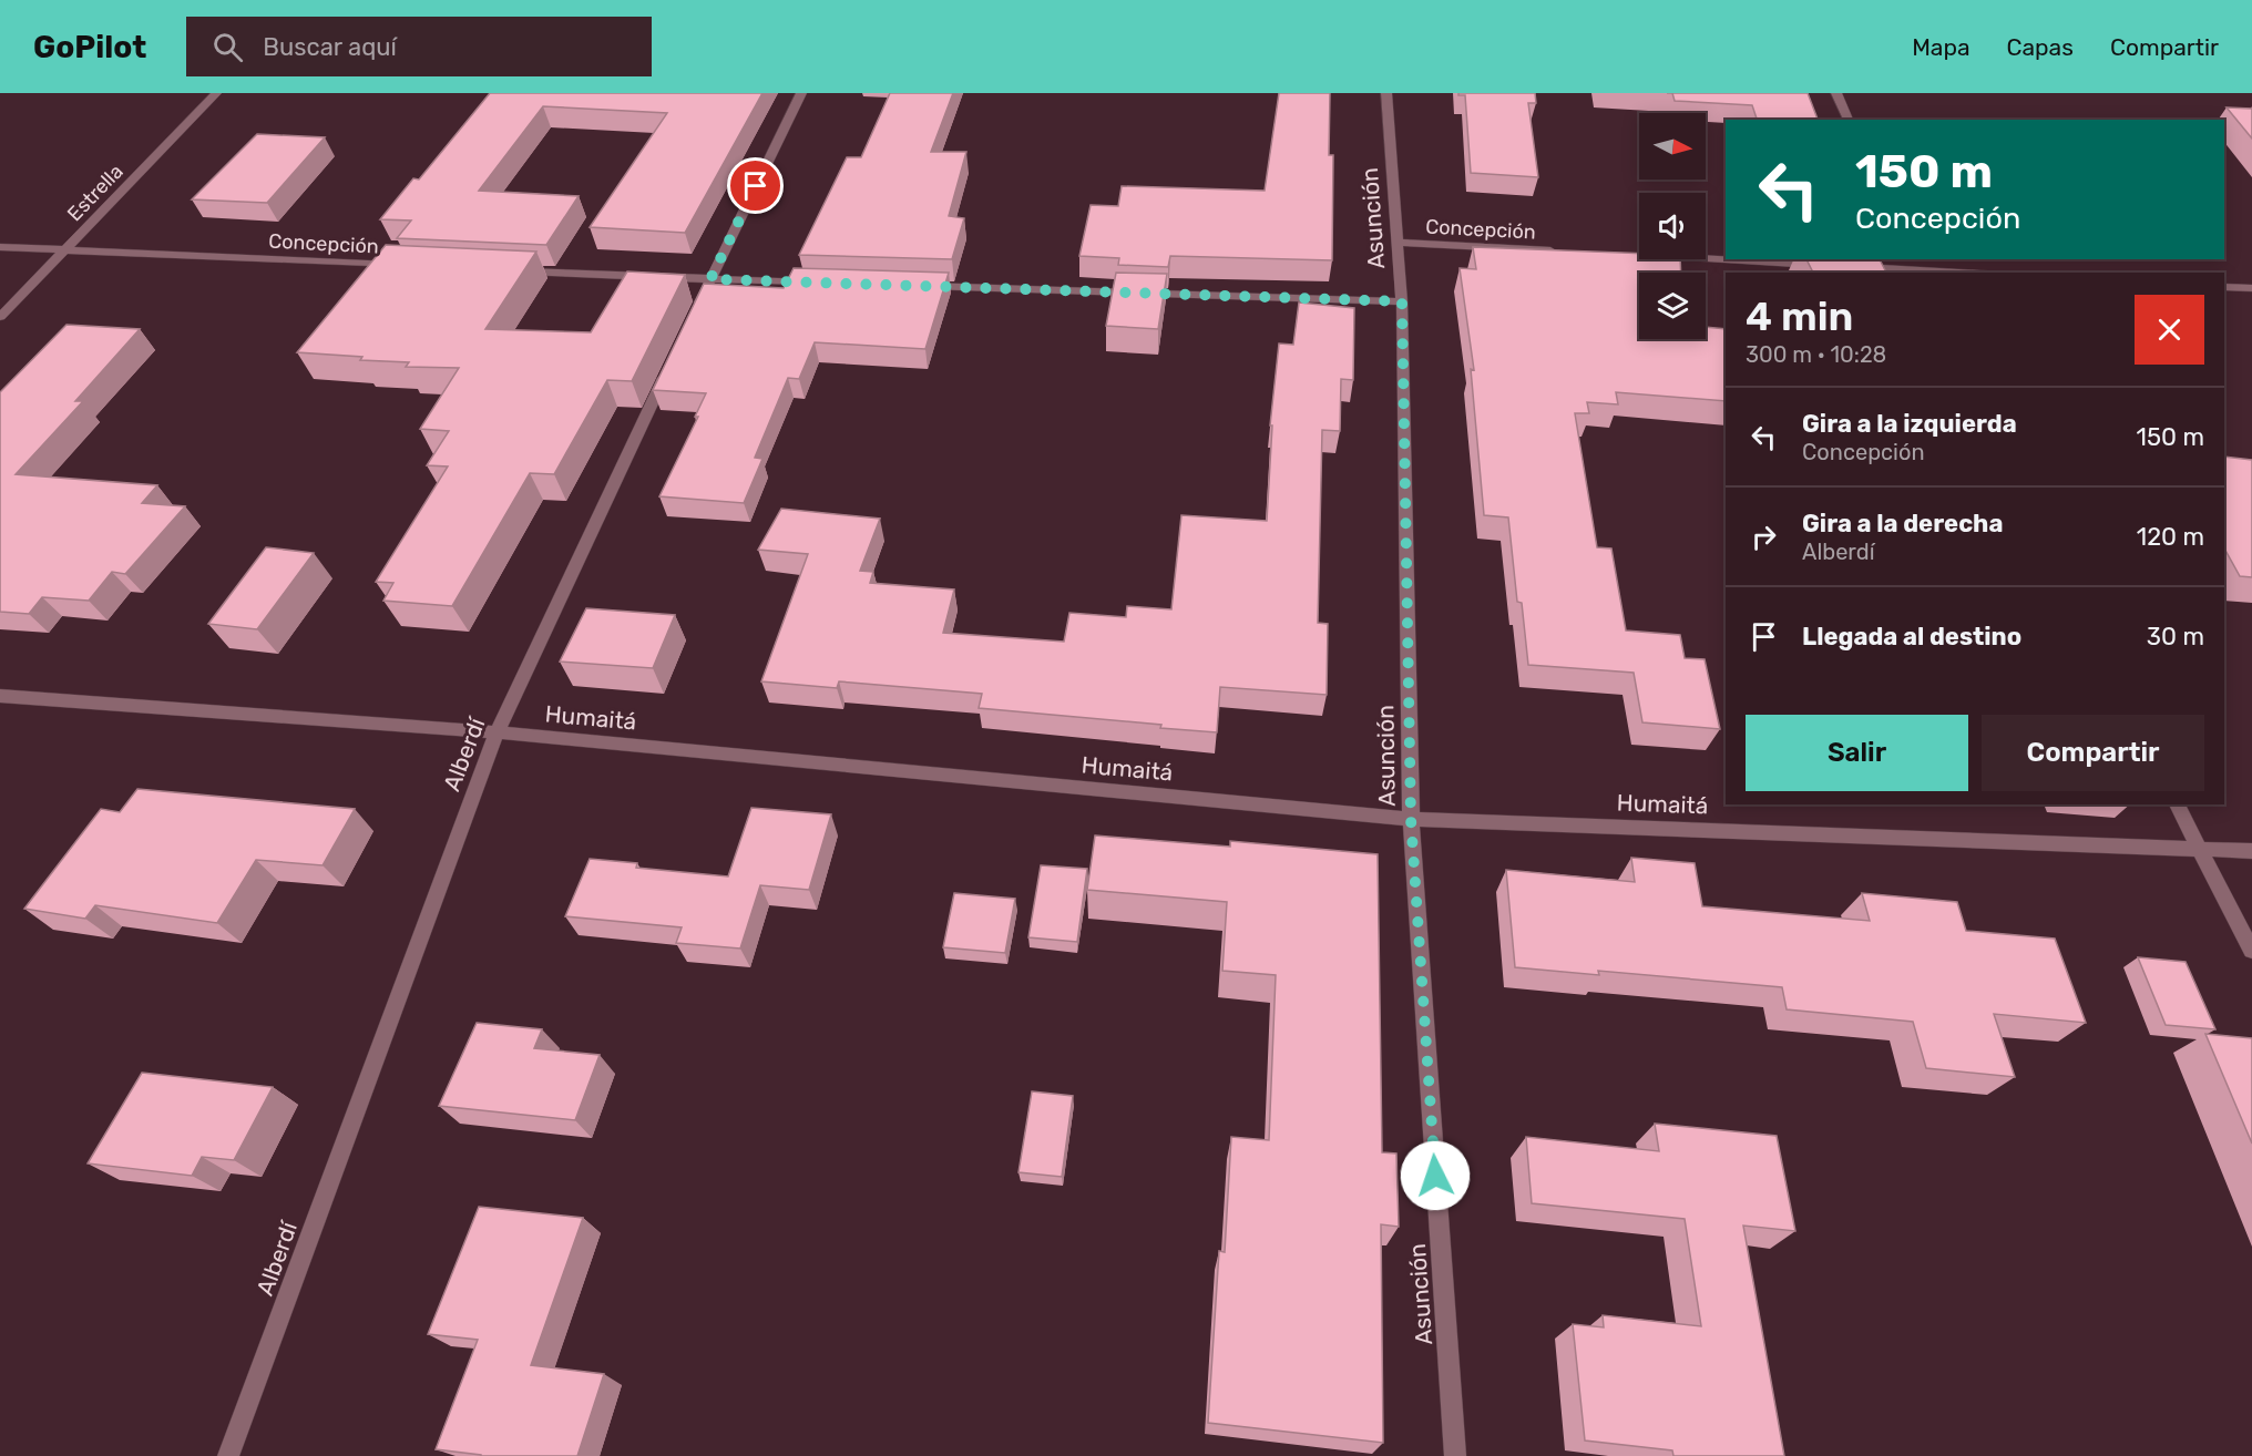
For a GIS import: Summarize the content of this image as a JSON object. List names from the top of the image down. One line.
{"streets":{"street":["Estrella","Asunción","Concepción","Humaitá","Alberdí"]},"crossings":[["Estrella","Concepción"],["Asunción","Concepción"],["Asunción","Humaitá"],["Humaitá","Alberdí"]],"north":"right","page":{"header":"GoPilot","search":"Buscar aquí","nav":["Mapa","Capas","Compartir"],"turn":["150 m","Concepción"],"heading":["4 min","300 m · 10:28"],"list":[{"name":"Gira a la izquierda","note":"Concepción","value":"150 m"},{"name":"Gira a la derecha","note":"Alberdí","value":"120 m"},{"name":"Llegada al destino","value":"30 m"}],"buttons":["Salir","Compartir"]}}
